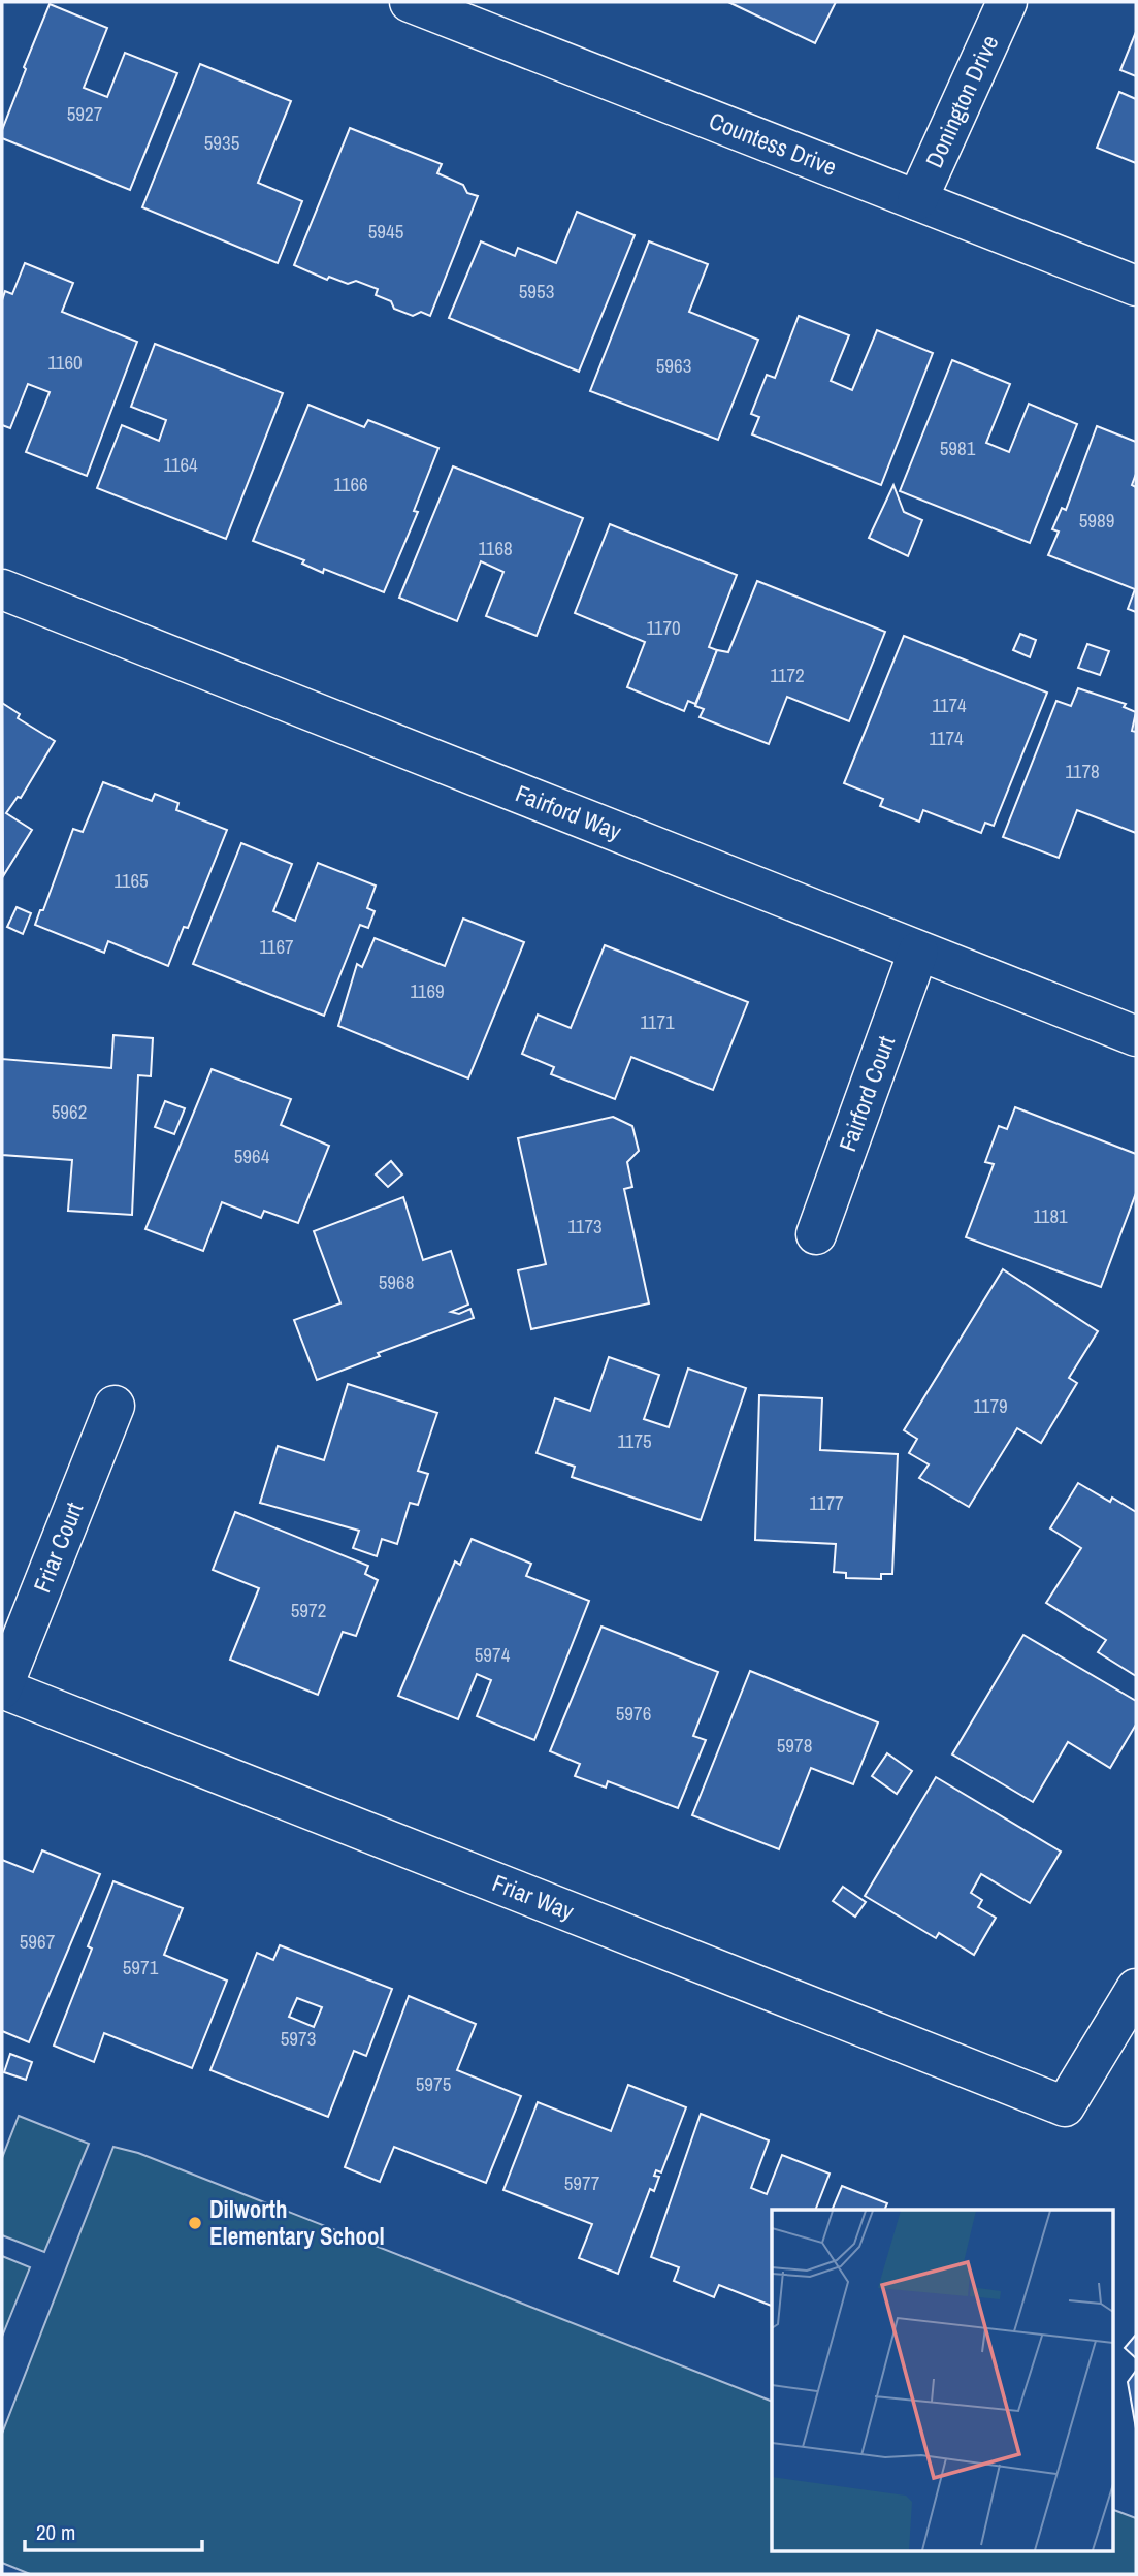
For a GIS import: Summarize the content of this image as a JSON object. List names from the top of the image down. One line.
{"streets":{"street":["Donington Drive","Countess Drive","Fairford Way","Fairford Court","Friar Court","Friar Way"]},"crossings":[["Donington Drive","Countess Drive"],["Fairford Way","Fairford Court"],["Friar Court","Friar Way"]],"places":["Dilworth Elementary School"],"house_numbers":["5927","5935","5945","5953","1160","5963","5981","1164","1166","5989","1168","1170","1172","1174","1174","1178","1165","1167","1169","1171","5962","5964","1181","1173","5968","1179","1175","1177","5972","5974","5976","5978","5967","5971","5973","5975","5977"],"scale_bar":"20 m"}
